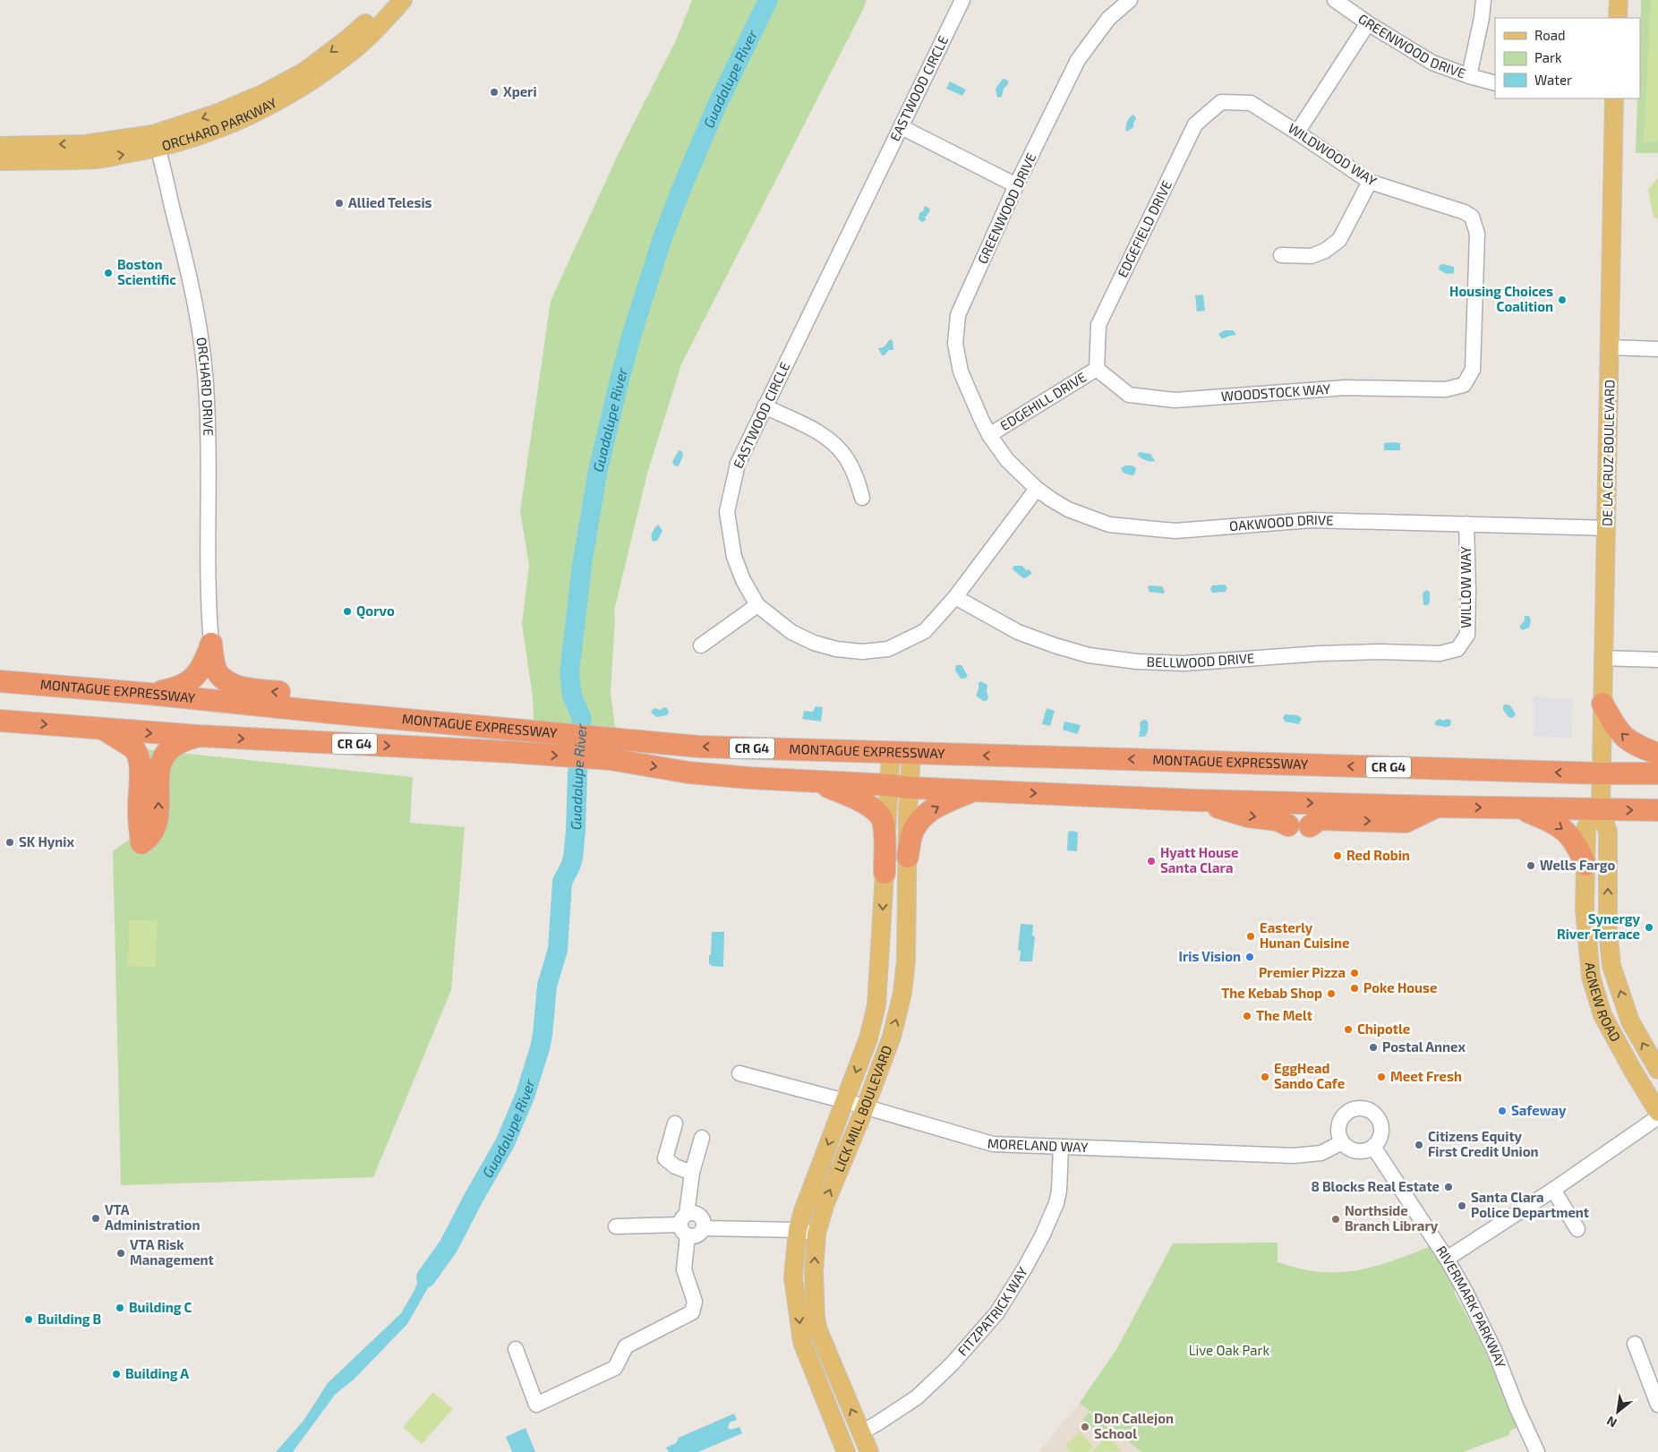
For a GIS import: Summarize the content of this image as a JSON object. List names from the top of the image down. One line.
{"streets":{"highway":["MONTAGUE EXPRESSWAY","CR G4"],"main road":["ORCHARD PARKWAY","DE LA CRUZ BOULEVARD","AGNEW ROAD","LICK MILL BOULEVARD"],"street":["GREENWOOD DRIVE","EASTWOOD CIRCLE","WILDWOOD WAY","EDGEFIELD DRIVE","ORCHARD DRIVE","WOODSTOCK WAY","EDGEHILL DRIVE","OAKWOOD DRIVE","WILLOW WAY","BELLWOOD DRIVE","MORELAND WAY","RIVERMARK PARKWAY","FITZPATRICK WAY"]},"crossings":[["GREENWOOD DRIVE","EDGEHILL DRIVE"],["GREENWOOD DRIVE","OAKWOOD DRIVE"],["EASTWOOD CIRCLE","OAKWOOD DRIVE"],["EASTWOOD CIRCLE","BELLWOOD DRIVE"],["ORCHARD PARKWAY","ORCHARD DRIVE"],["WILDWOOD WAY","EDGEFIELD DRIVE"],["WILDWOOD WAY","WOODSTOCK WAY"],["EDGEFIELD DRIVE","WOODSTOCK WAY"],["EDGEFIELD DRIVE","EDGEHILL DRIVE"],["WOODSTOCK WAY","EDGEHILL DRIVE"],["EDGEHILL DRIVE","OAKWOOD DRIVE"],["DE LA CRUZ BOULEVARD","OAKWOOD DRIVE"],["DE LA CRUZ BOULEVARD","MONTAGUE EXPRESSWAY"],["DE LA CRUZ BOULEVARD","AGNEW ROAD"],["OAKWOOD DRIVE","WILLOW WAY"],["WILLOW WAY","BELLWOOD DRIVE"],["MONTAGUE EXPRESSWAY","AGNEW ROAD"],["MONTAGUE EXPRESSWAY","LICK MILL BOULEVARD"],["LICK MILL BOULEVARD","MORELAND WAY"],["LICK MILL BOULEVARD","FITZPATRICK WAY"],["MORELAND WAY","RIVERMARK PARKWAY"],["MORELAND WAY","FITZPATRICK WAY"]],"water":["Guadalupe River"],"parks":["Live Oak Park"],"places":["Xperi","Allied Telesis","Boston Scientific","Housing Choices Coalition","Qorvo","SK Hynix","Red Robin","Hyatt House Santa Clara","Wells Fargo","Synergy River Terrace","Easterly Hunan Cuisine","Iris Vision","Premier Pizza","Poke House","The Kebab Shop","The Melt","Chipotle","Postal Annex","EggHead Sando Cafe","Meet Fresh","Safeway","Citizens Equity First Credit Union","8 Blocks Real Estate","Santa Clara Police Department","VTA Administration","Northside Branch Library","VTA Risk Management","Building C","Building B","Building A","Don Callejon School"],"legend":["Road","Park","Water"],"north":"bottom left"}
